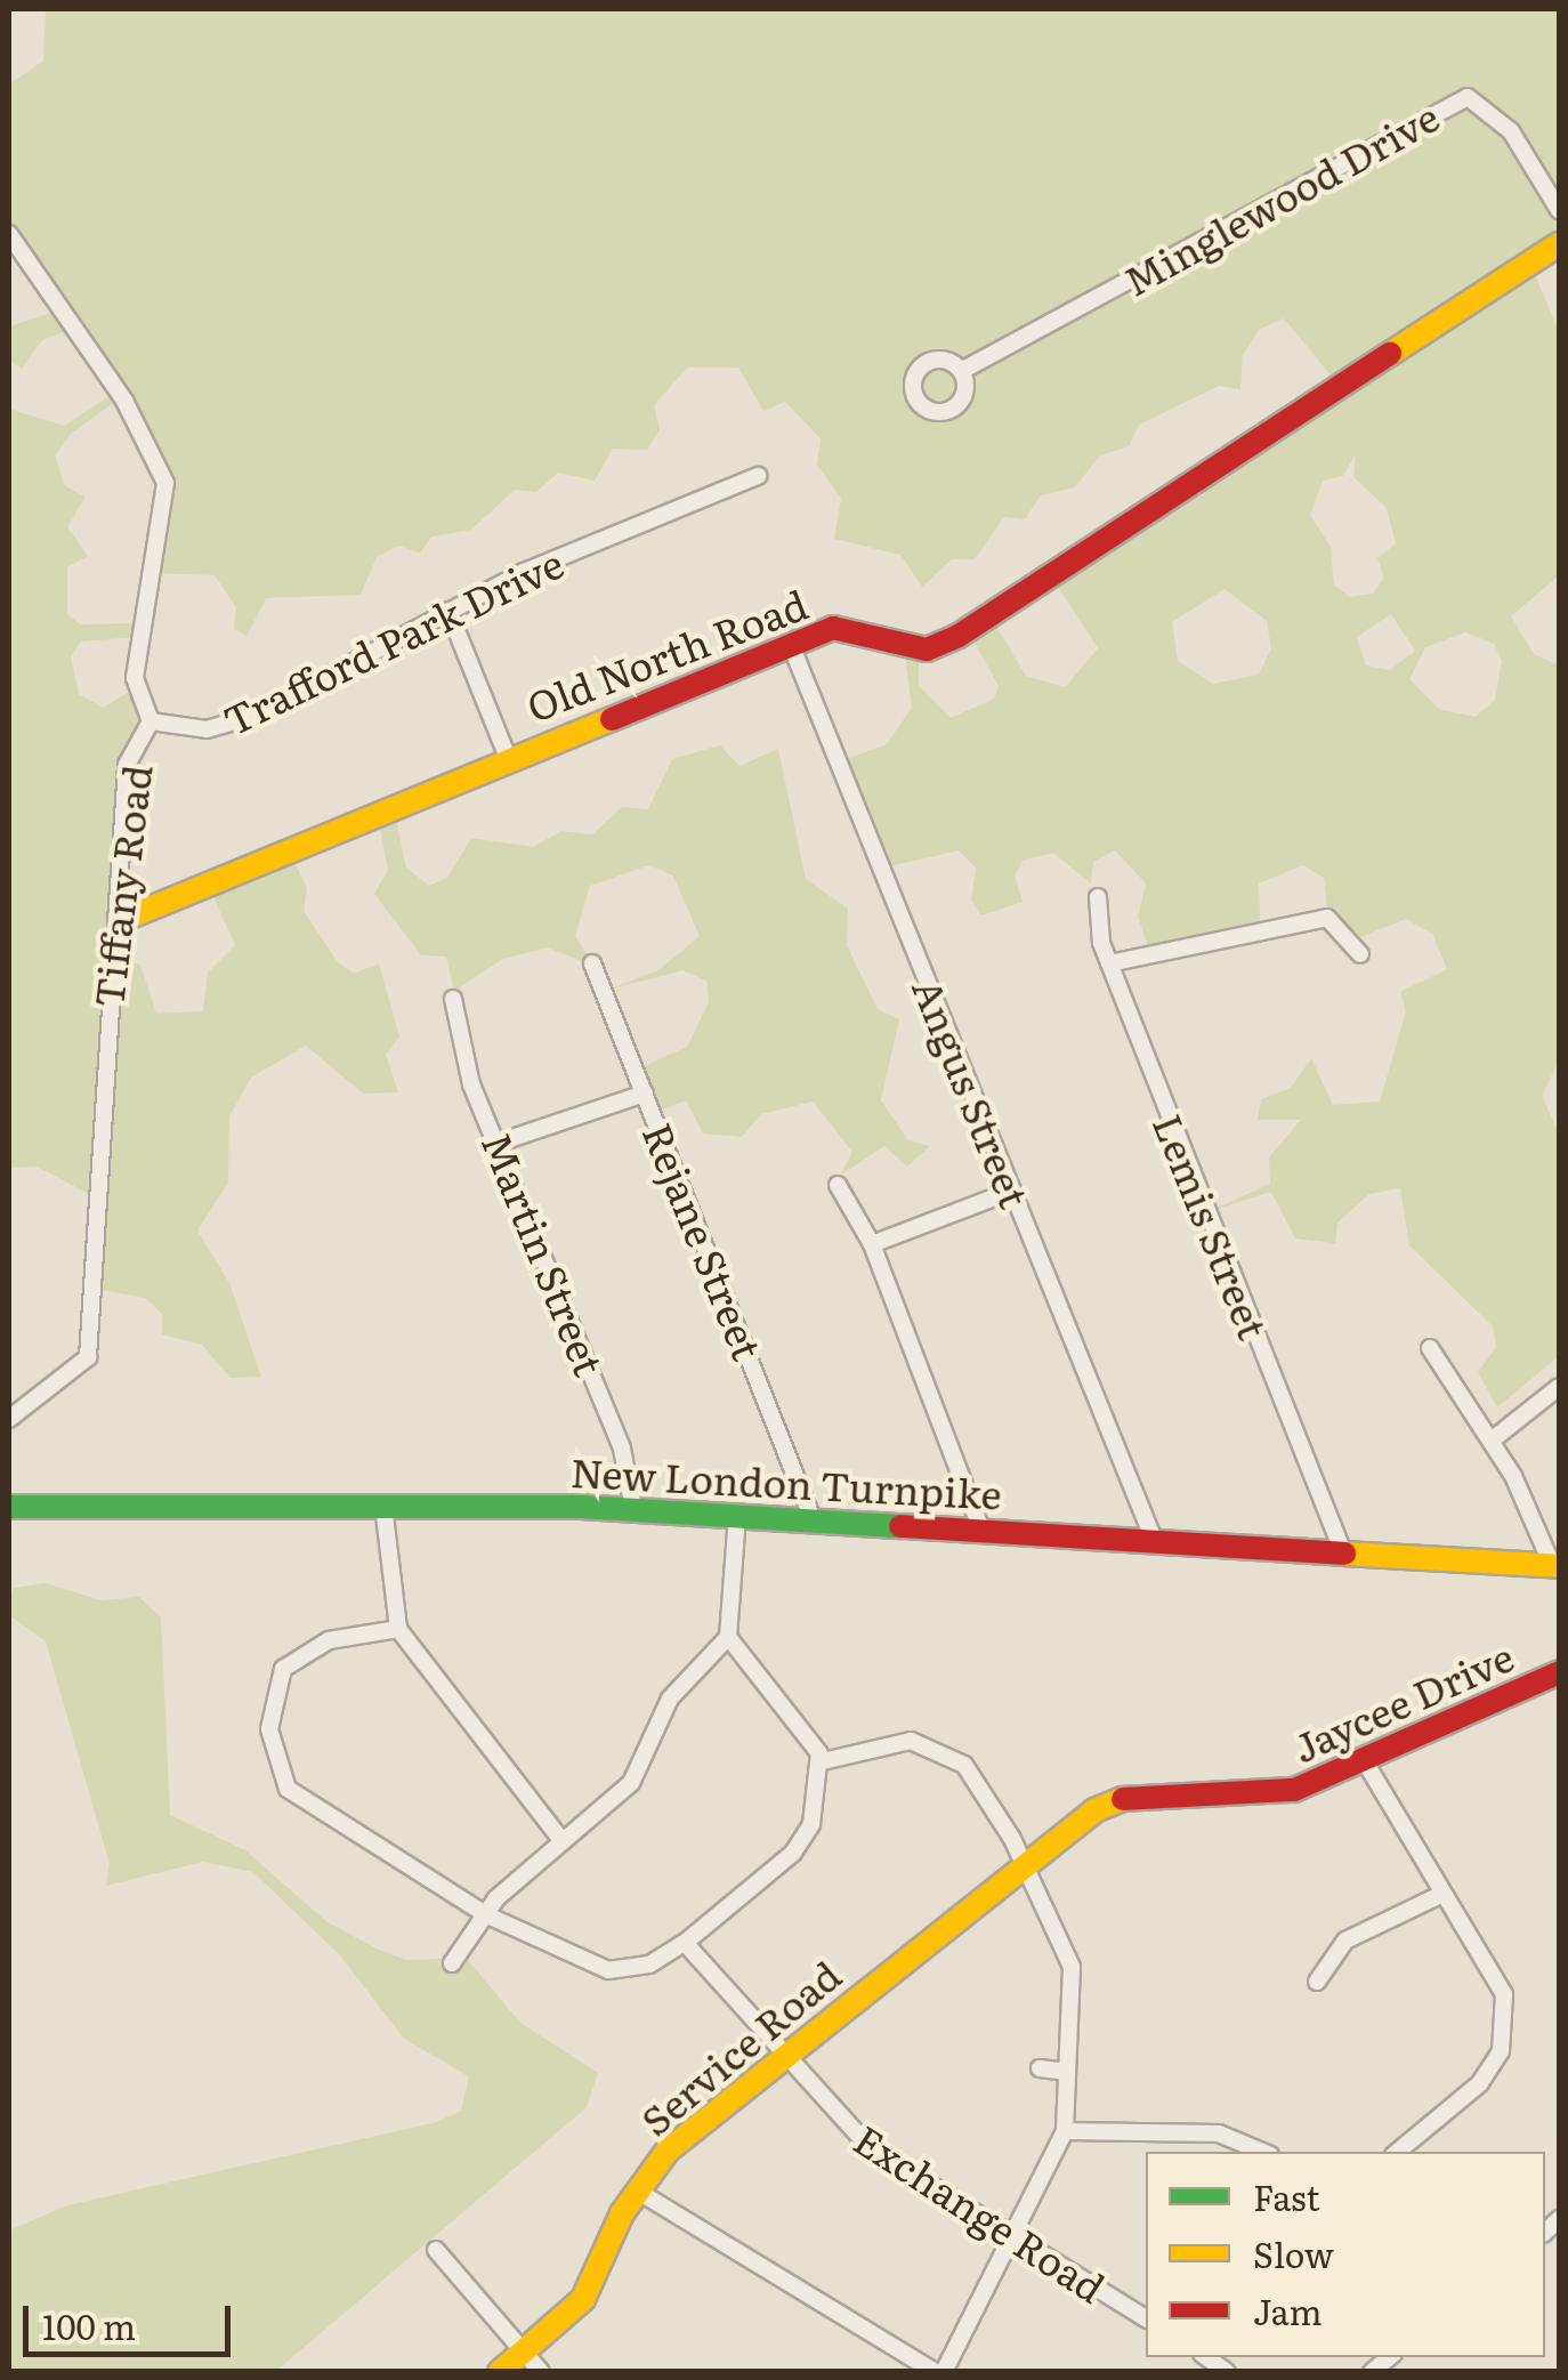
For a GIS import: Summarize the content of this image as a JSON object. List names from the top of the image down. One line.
{"streets":{"street":["Minglewood Drive","Trafford Park Drive","Old North Road","Tiffany Road","Angus Street","Lemis Street","Rejane Street","Martin Street","New London Turnpike","Jaycee Drive","Service Road","Exchange Road"]},"crossings":[["Trafford Park Drive","Tiffany Road"],["Old North Road","Tiffany Road"],["Old North Road","Angus Street"],["Angus Street","New London Turnpike"],["Lemis Street","New London Turnpike"],["Rejane Street","New London Turnpike"],["Martin Street","New London Turnpike"],["Jaycee Drive","Service Road"],["Service Road","Exchange Road"]],"legend":["Fast","Slow","Jam"],"scale_bar":"100 m"}
